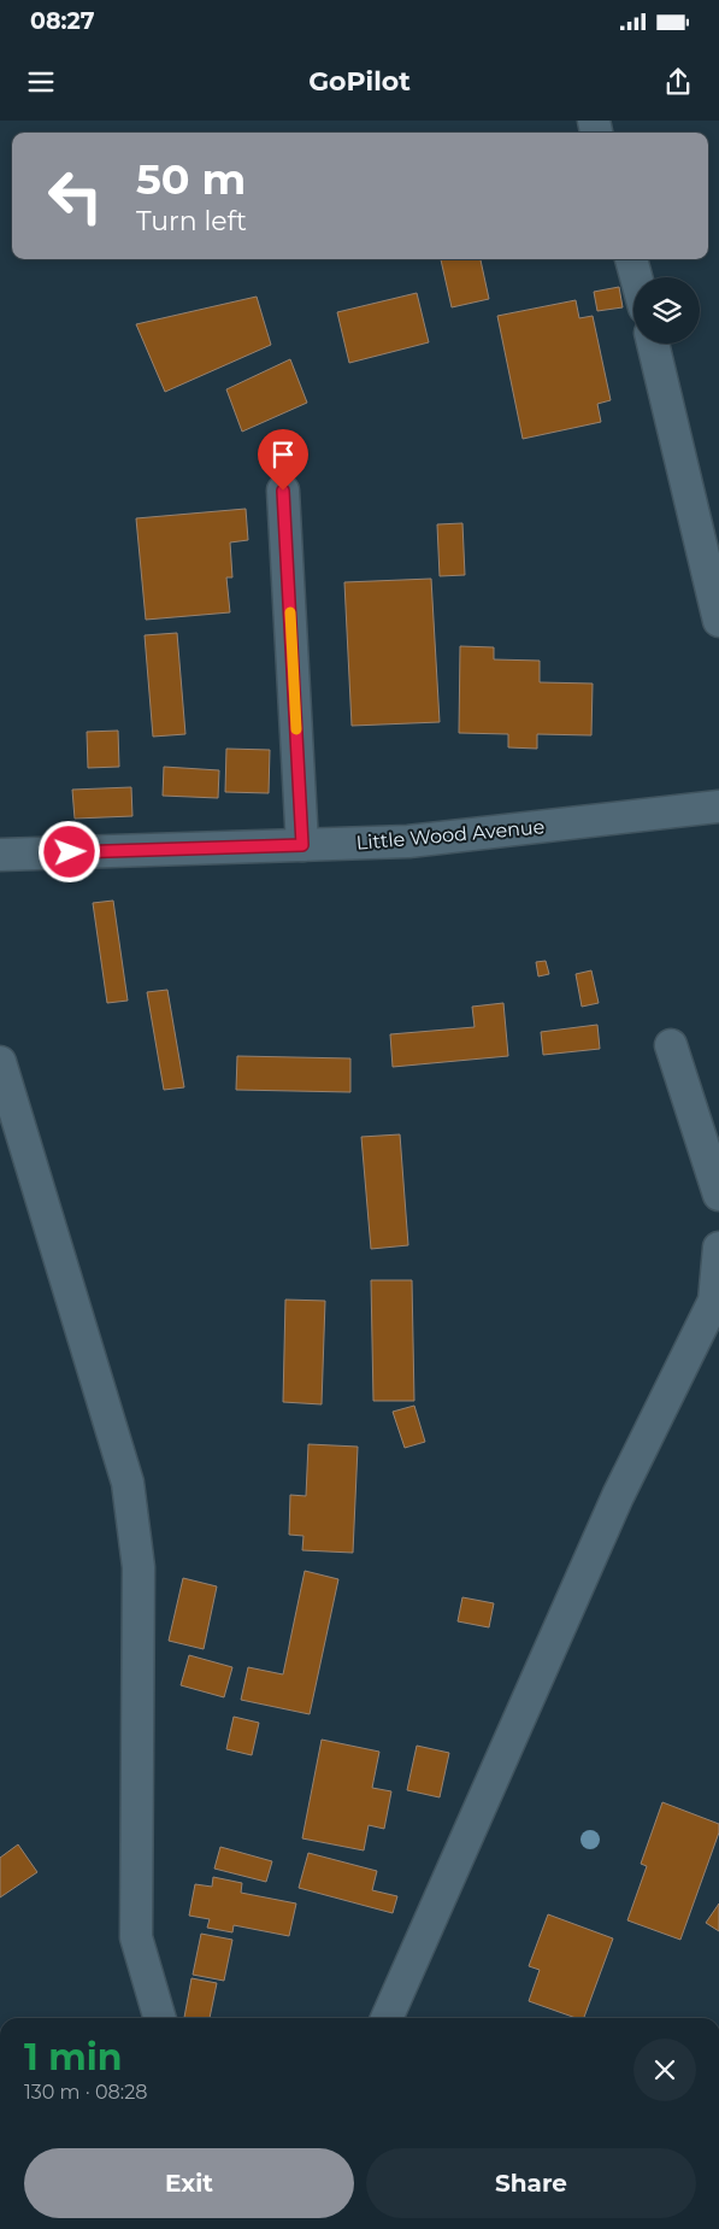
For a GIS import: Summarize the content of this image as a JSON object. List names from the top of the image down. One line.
{"streets":{"street":["Little Wood Avenue"]},"page":{"status":"08:27","header":"GoPilot","turn":["50 m","Turn left"],"heading":["1 min","130 m · 08:28"],"buttons":["Exit","Share"]}}
